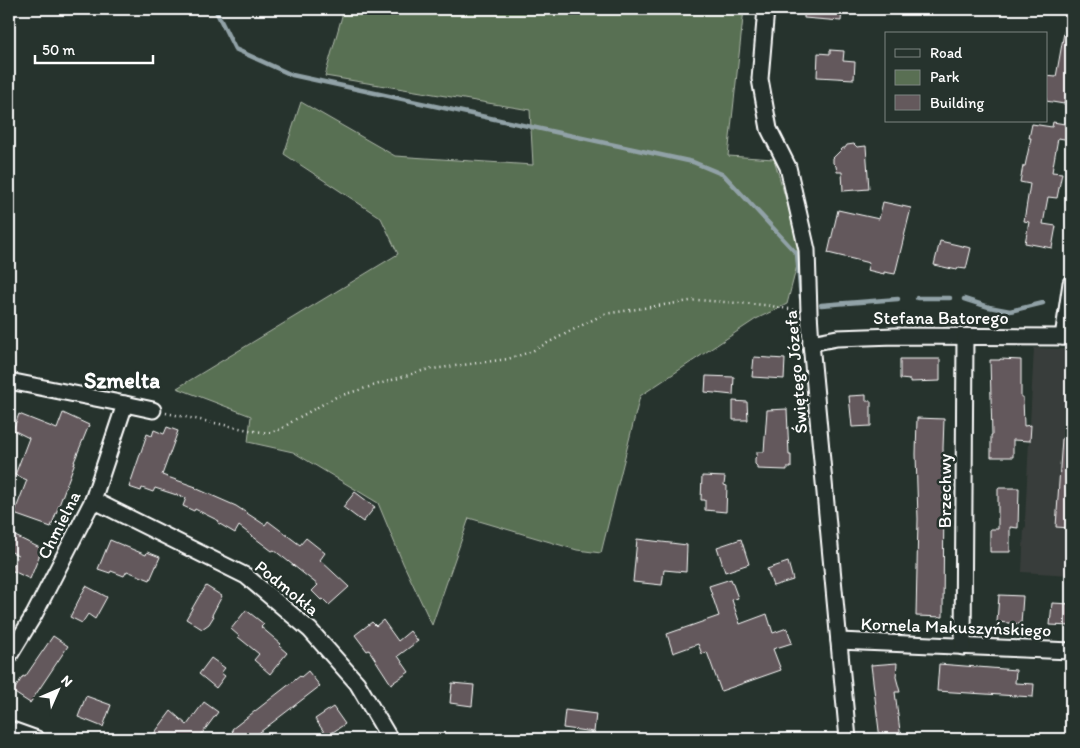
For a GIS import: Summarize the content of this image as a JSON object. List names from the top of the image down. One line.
{"streets":{"street":["Stefana Batorego","Świętego Józefa","Brzechwy","Chmielna","Podmokła","Kornela Makuszyńskiego"]},"crossings":[["Stefana Batorego","Świętego Józefa"],["Stefana Batorego","Brzechwy"],["Świętego Józefa","Kornela Makuszyńskiego"],["Brzechwy","Kornela Makuszyńskiego"],["Chmielna","Podmokła"]],"districts":["Szmelta"],"legend":["Road","Park","Building"],"scale_bar":"50 m","north":"top right"}
